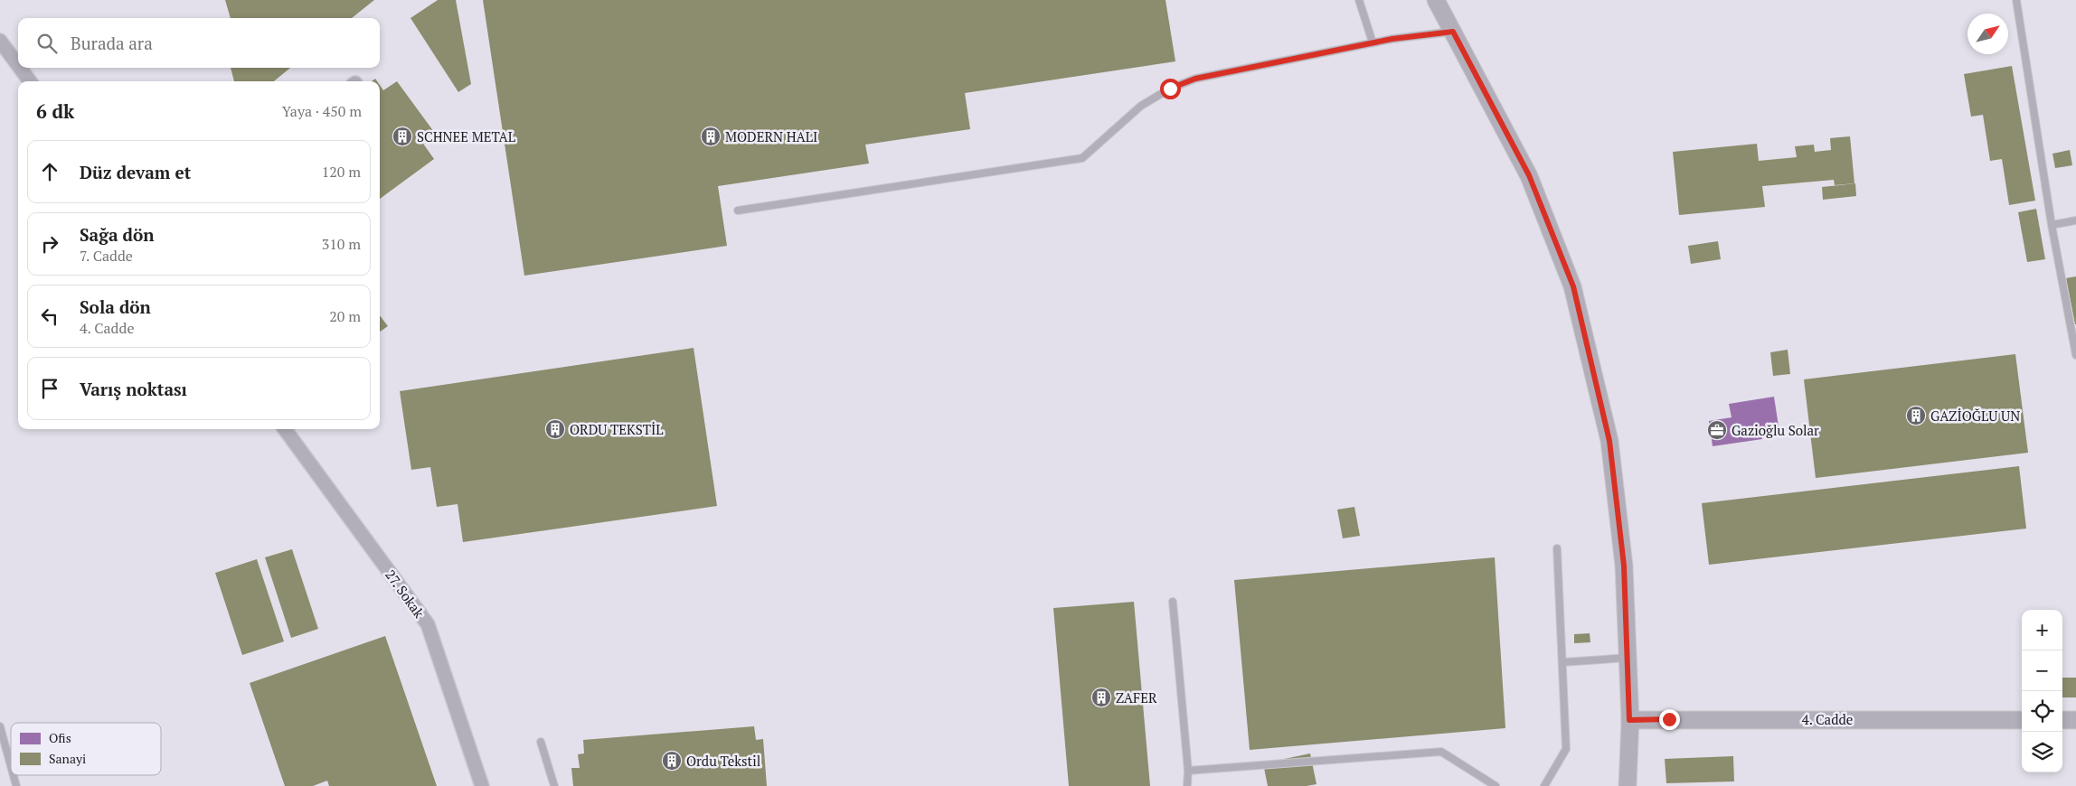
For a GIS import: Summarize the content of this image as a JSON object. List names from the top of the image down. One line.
{"streets":{"street":["27. Sokak","4. Cadde"]},"places":{"building":["SCHNEE METAL","MODERN HALI","GAZİOĞLU UN","ORDU TEKSTİL","ZAFER","Ordu Tekstil"],"office":["Gazioğlu Solar"]},"legend":["Ofis","Sanayi"],"north":"top right","page":{"search":"Burada ara","heading":["6 dk","Yaya · 450 m"],"list":[["Düz devam et","120 m"],["Sağa dön","7. Cadde","310 m"],["Sola dön","4. Cadde","20 m"],"Varış noktası"],"map_buttons":["+","−"]}}
